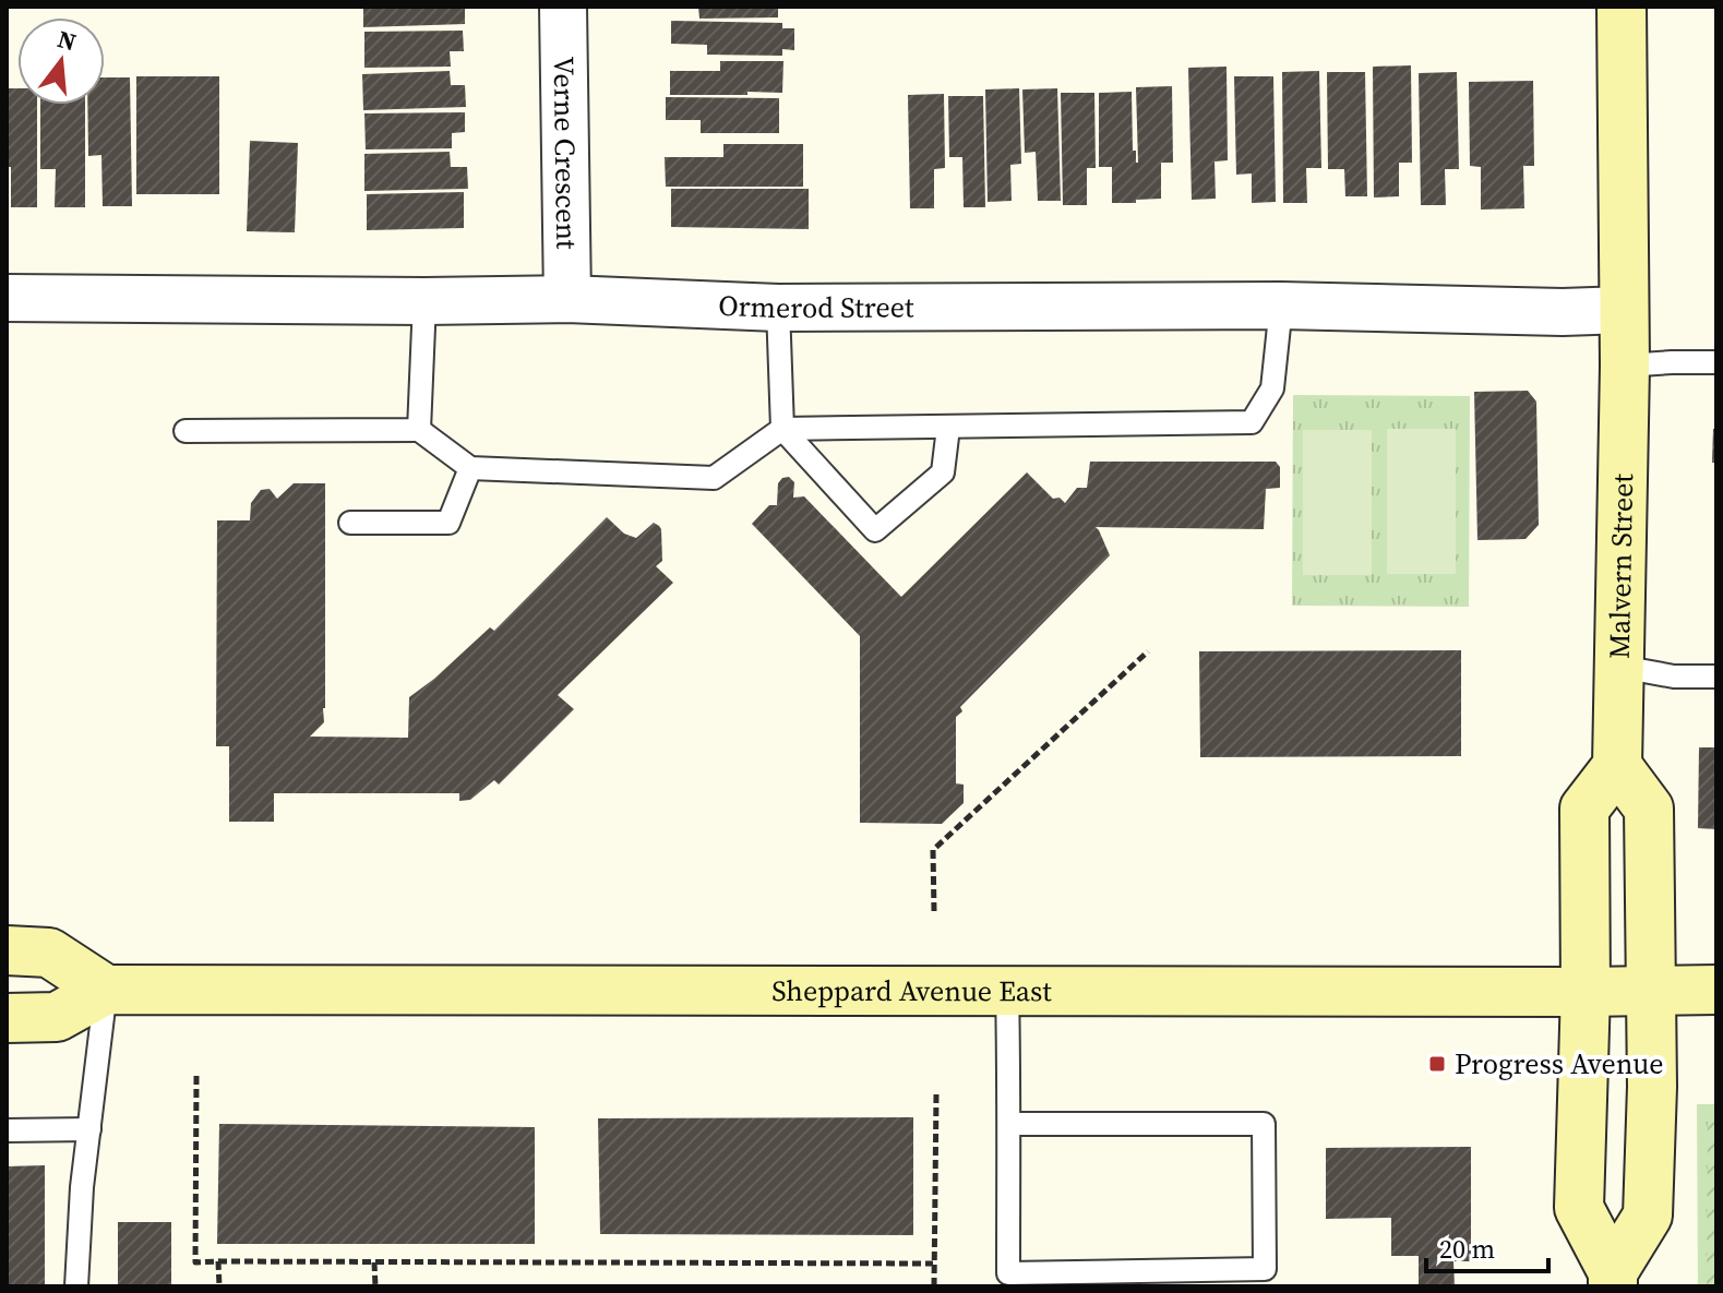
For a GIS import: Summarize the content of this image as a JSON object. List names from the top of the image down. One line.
{"streets":{"main road":["Malvern Street","Sheppard Avenue East"],"street":["Verne Crescent","Ormerod Street"]},"crossings":[["Verne Crescent","Ormerod Street"],["Ormerod Street","Malvern Street"]],"places":{"transit":["Progress Avenue"]},"scale_bar":"20 m","north":"top"}
